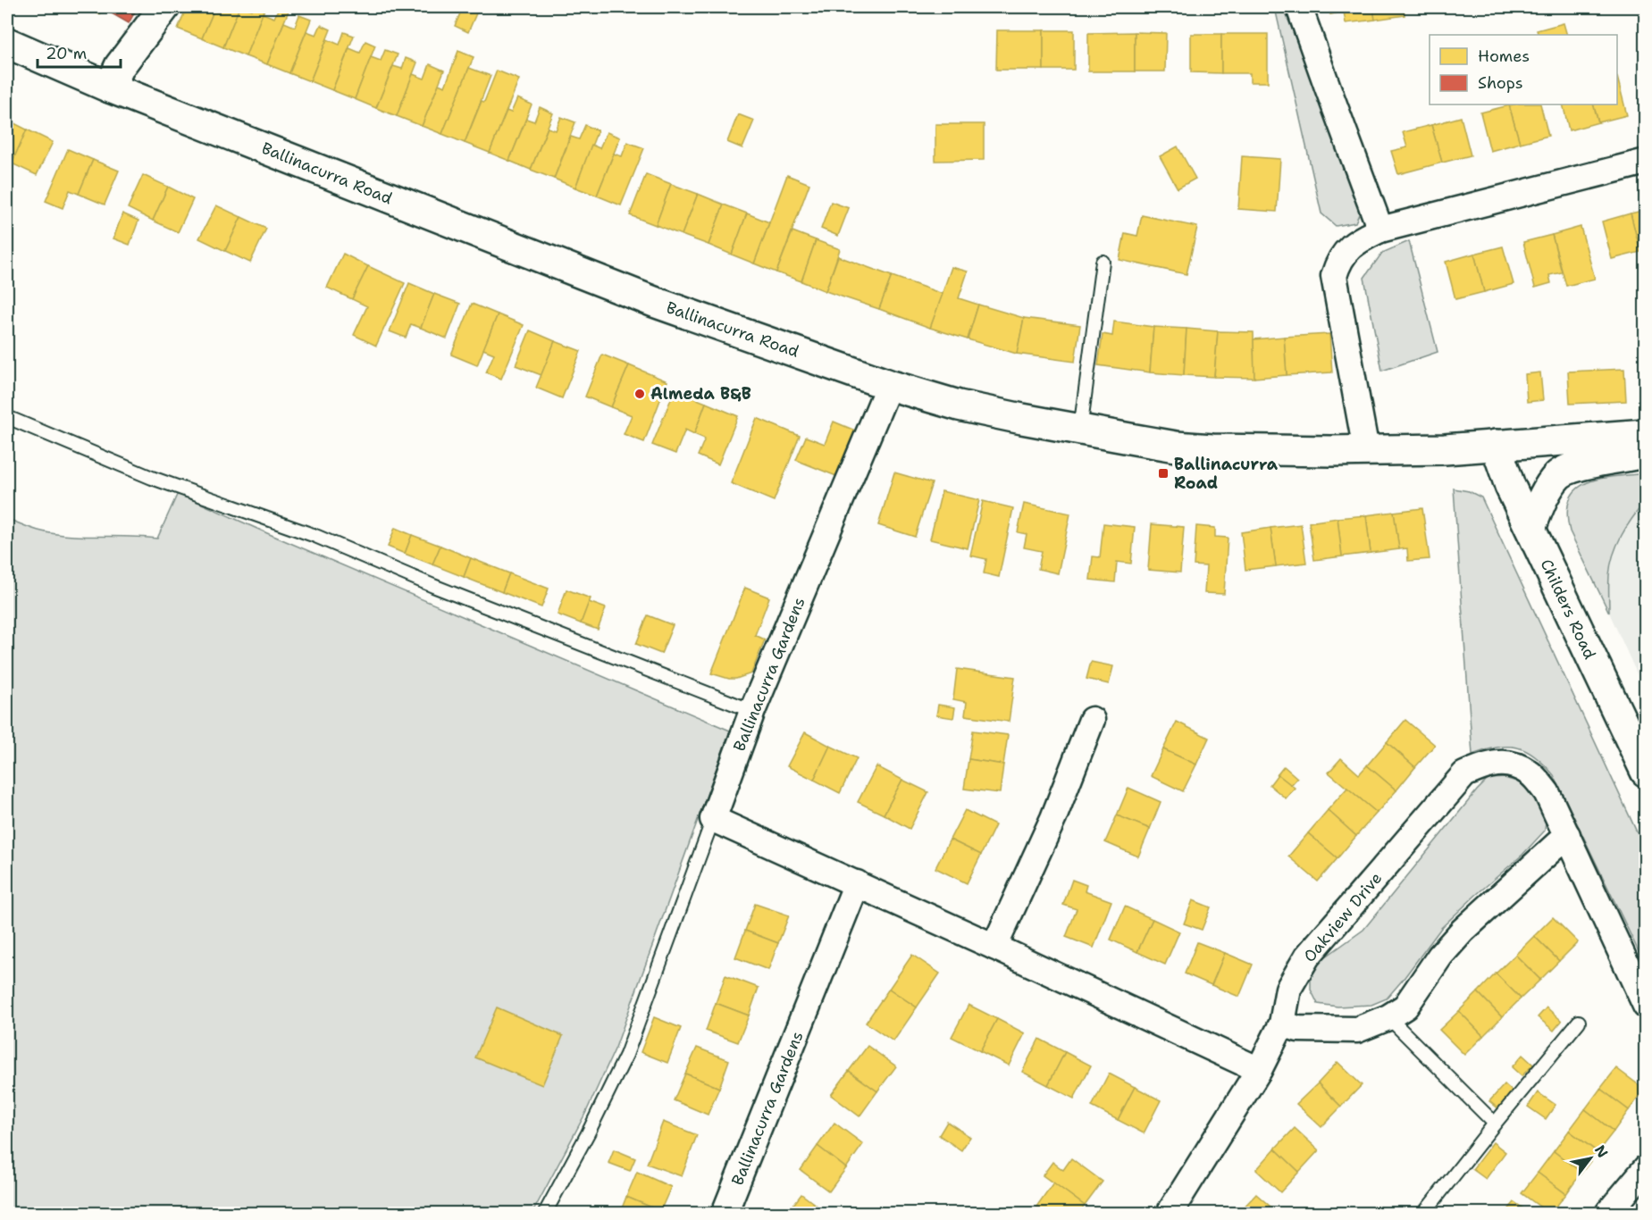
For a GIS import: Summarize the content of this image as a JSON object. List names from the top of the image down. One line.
{"streets":{"main road":["Ballinacurra Road","Childers Road"],"street":["Ballinacurra Gardens","Oakview Drive"]},"crossings":[["Ballinacurra Road","Childers Road"],["Ballinacurra Road","Ballinacurra Gardens"]],"places":{"other":["Almeda B&B"],"transit":["Ballinacurra Road"]},"legend":["Homes","Shops"],"scale_bar":"20 m","north":"top right"}
